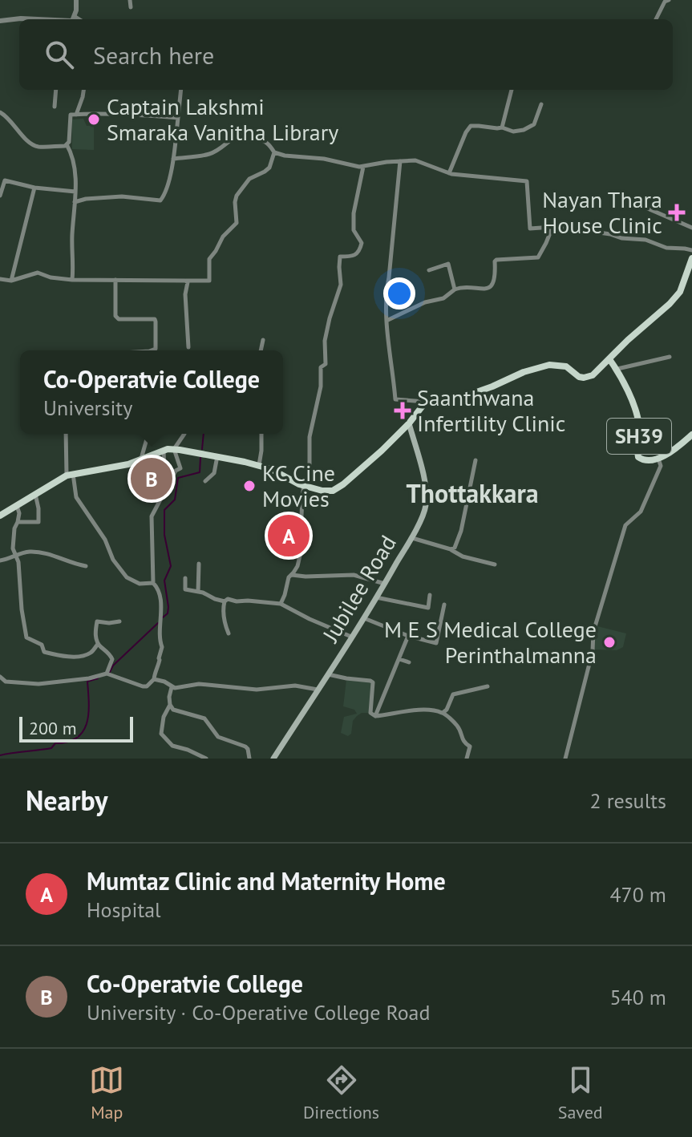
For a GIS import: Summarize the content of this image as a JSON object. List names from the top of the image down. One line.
{"streets":{"main road":["SH39","Jubilee Road"]},"districts":["Thottakkara"],"places":{"other":["Captain Lakshmi Smaraka Vanitha Library","KC Cine Movies","M E S Medical College Perinthalmanna"],"health":["Nayan Thara House Clinic","Saanthwana Infertility Clinic"]},"scale_bar":"200 m","page":{"search":"Search here","popup":["Co-Operatvie College","University"],"pins":["B","A"],"scale":"200 m","heading":["Nearby","2 results"],"list":[{"mark":"A","name":"Mumtaz Clinic and Maternity Home","note":"Hospital","value":"470 m"},{"mark":"B","name":"Co-Operatvie College","note":"University · Co-Operative College Road","value":"540 m"}],"nav":["Map","Directions","Saved"]}}
